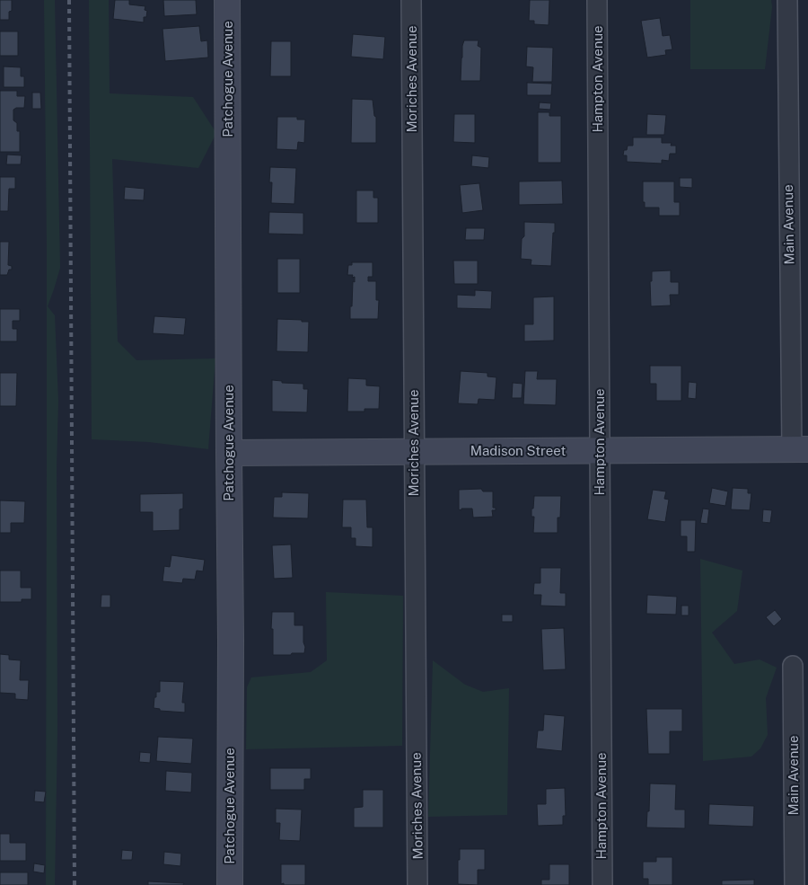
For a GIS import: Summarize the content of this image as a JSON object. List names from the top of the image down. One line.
{"streets":{"street":["Patchogue Avenue","Moriches Avenue","Hampton Avenue","Main Avenue","Madison Street"]},"crossings":[["Patchogue Avenue","Madison Street"],["Moriches Avenue","Madison Street"],["Hampton Avenue","Madison Street"],["Main Avenue","Madison Street"]]}
